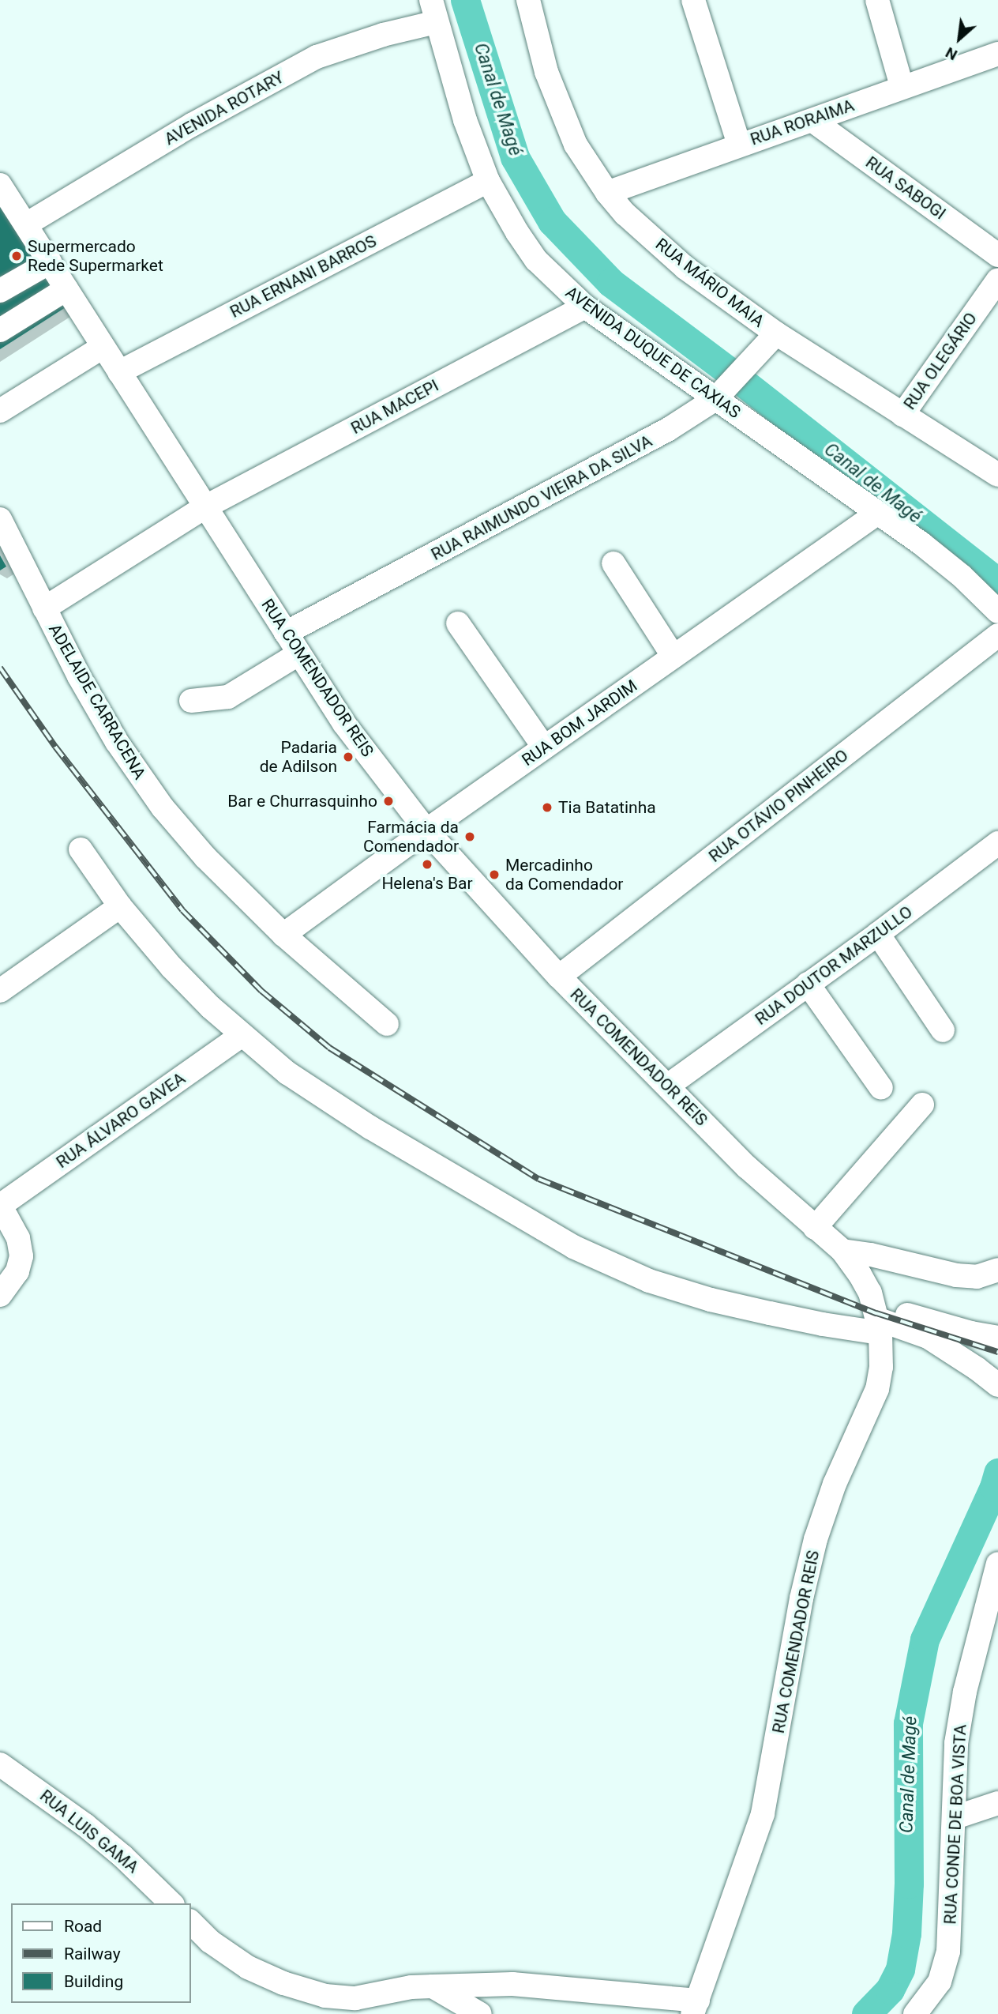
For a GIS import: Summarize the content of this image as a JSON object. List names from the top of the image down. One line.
{"streets":{"street":["AVENIDA ROTARY","RUA RORAIMA","RUA SABOGI","RUA ERNANI BARROS","RUA MÁRIO MAIA","AVENIDA DUQUE DE CAXIAS","RUA OLEGÁRIO","RUA MACEPI","RUA RAIMUNDO VIEIRA DA SILVA","RUA COMENDADOR REIS","ADELAIDE CARRACENA","RUA BOM JARDIM","RUA OTÁVIO PINHEIRO","RUA DOUTOR MARZULLO","RUA ÁLVARO GAVEA","RUA CONDE DE BOA VISTA","RUA LUIS GAMA"]},"crossings":[["AVENIDA ROTARY","AVENIDA DUQUE DE CAXIAS"],["AVENIDA ROTARY","RUA COMENDADOR REIS"],["RUA RORAIMA","RUA SABOGI"],["RUA RORAIMA","RUA MÁRIO MAIA"],["RUA ERNANI BARROS","AVENIDA DUQUE DE CAXIAS"],["RUA ERNANI BARROS","RUA COMENDADOR REIS"],["RUA MÁRIO MAIA","RUA OLEGÁRIO"],["RUA MÁRIO MAIA","RUA RAIMUNDO VIEIRA DA SILVA"],["AVENIDA DUQUE DE CAXIAS","RUA MACEPI"],["AVENIDA DUQUE DE CAXIAS","RUA RAIMUNDO VIEIRA DA SILVA"],["AVENIDA DUQUE DE CAXIAS","RUA BOM JARDIM"],["RUA MACEPI","RUA COMENDADOR REIS"],["RUA MACEPI","ADELAIDE CARRACENA"],["RUA RAIMUNDO VIEIRA DA SILVA","RUA COMENDADOR REIS"],["RUA COMENDADOR REIS","RUA BOM JARDIM"],["RUA COMENDADOR REIS","RUA OTÁVIO PINHEIRO"],["RUA COMENDADOR REIS","RUA DOUTOR MARZULLO"],["ADELAIDE CARRACENA","RUA BOM JARDIM"]],"water":["Canal de Magé"],"places":["Supermercado Rede Supermarket","Padaria de Adilson","Bar e Churrasquinho","Tia Batatinha","Farmácia da Comendador","Helena's Bar","Mercadinho da Comendador"],"legend":["Road","Railway","Building"],"north":"bottom left"}
